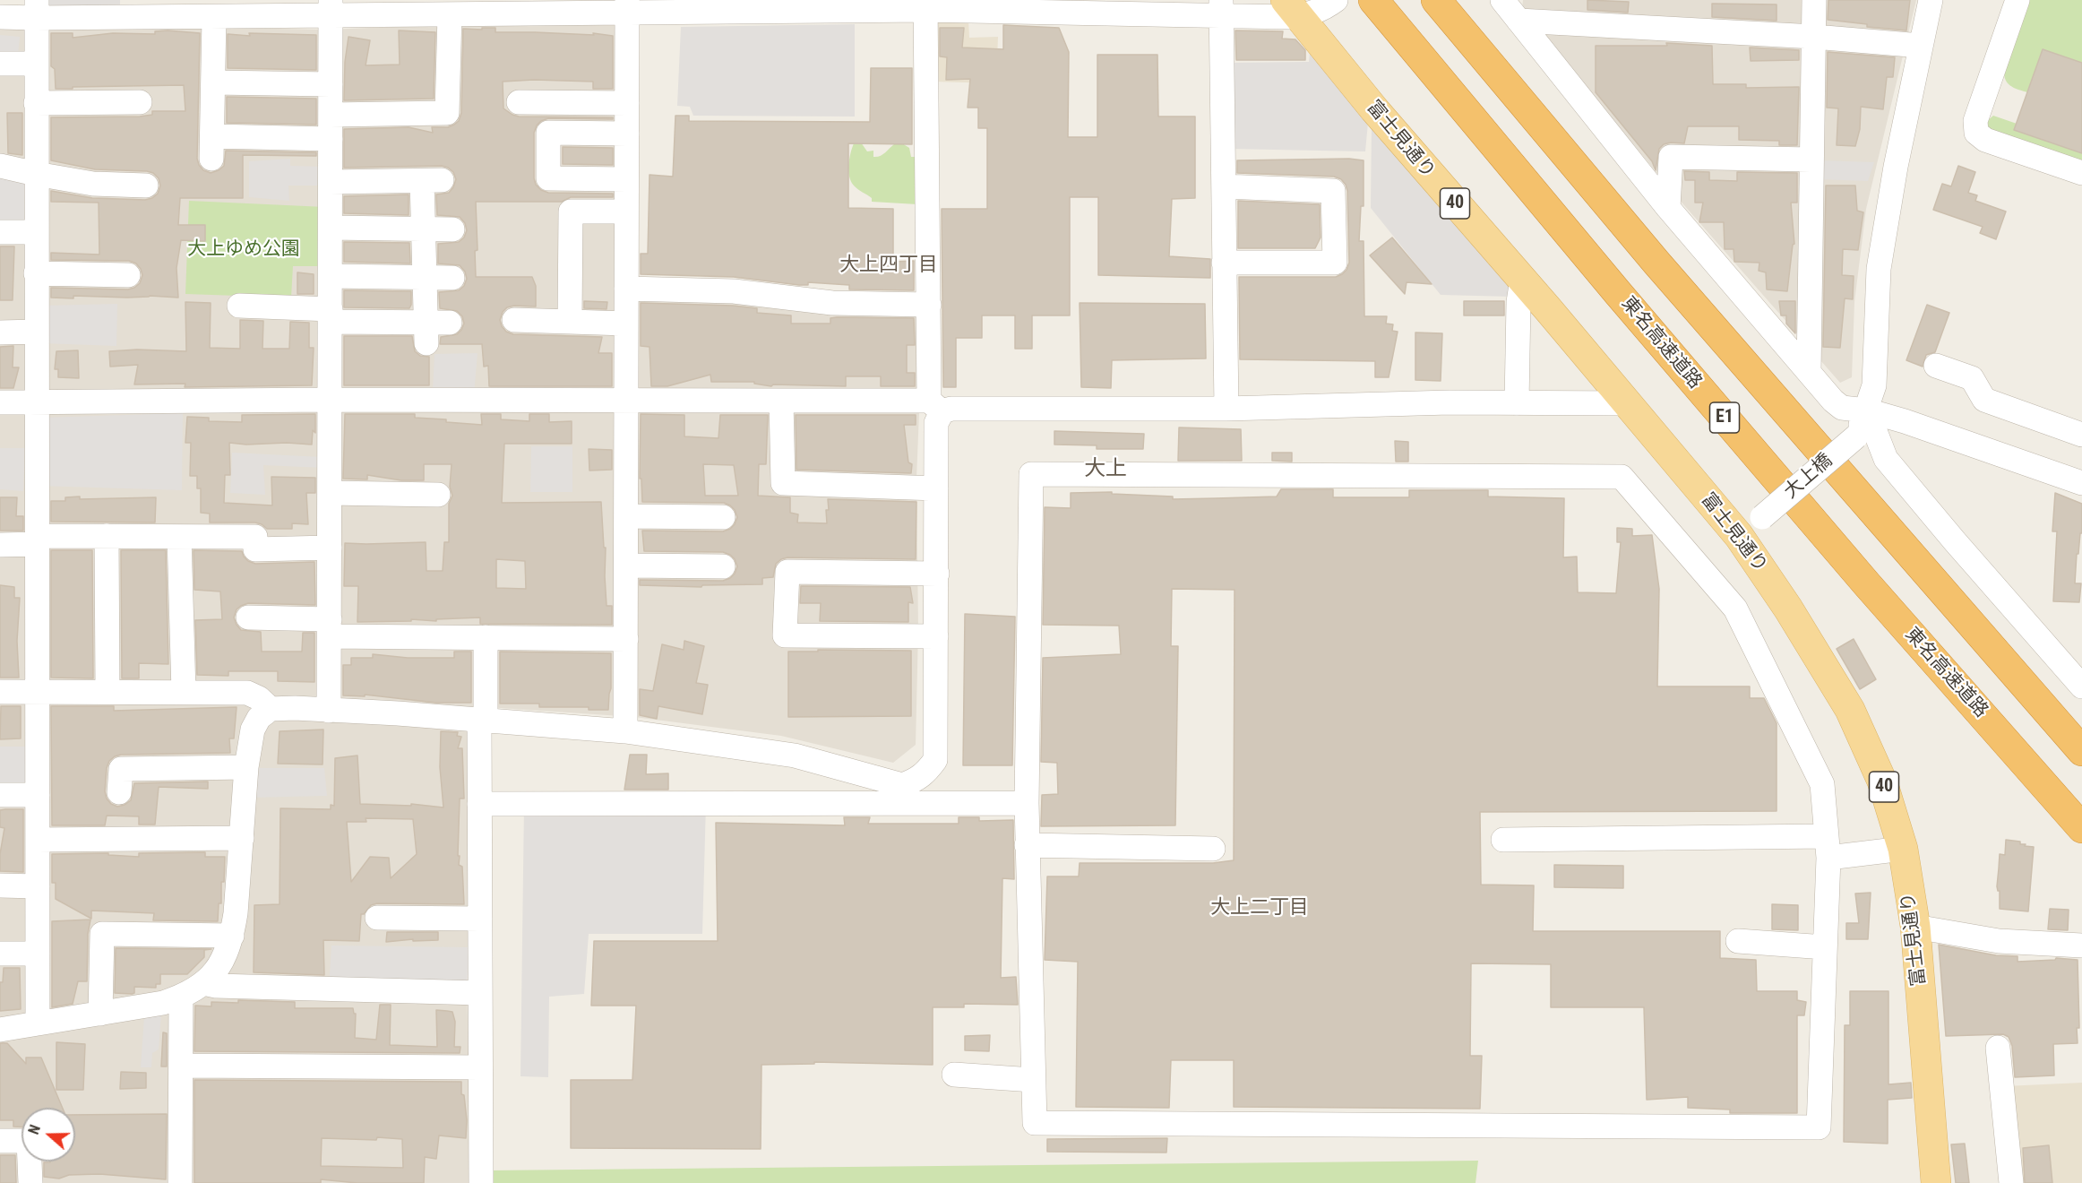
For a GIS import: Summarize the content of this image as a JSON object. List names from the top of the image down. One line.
{"streets":{"highway":["東名高速道路","E1"],"main road":["富士見通り","40"],"street":["大上橋"]},"crossings":[["富士見通り","大上橋"]],"districts":["大上四丁目","大上","大上二丁目"],"parks":["大上ゆめ公園"],"north":"left"}
